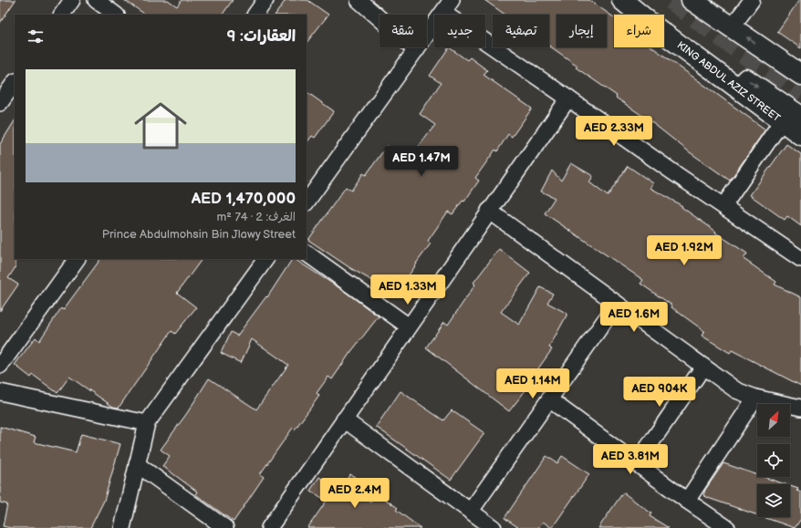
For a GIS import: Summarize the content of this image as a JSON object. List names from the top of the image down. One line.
{"streets":{"street":["KING ABDUL AZIZ STREET"]},"north":"top right","page":{"chip":["شراء","إيجار","تصفية","جديد","شقة"],"heading":"العقارات: 9","list":[{"name":"AED 1,470,000","note":"الغرف: 2 · 74 m² · Prince Abdulmohsin Bin Jlawy Street"}],"price":["AED 2.33M","AED 1.47M","AED 1.92M","AED 1.33M","AED 1.6M","AED 1.14M","AED 904K","AED 3.81M","AED 2.4M"]}}
